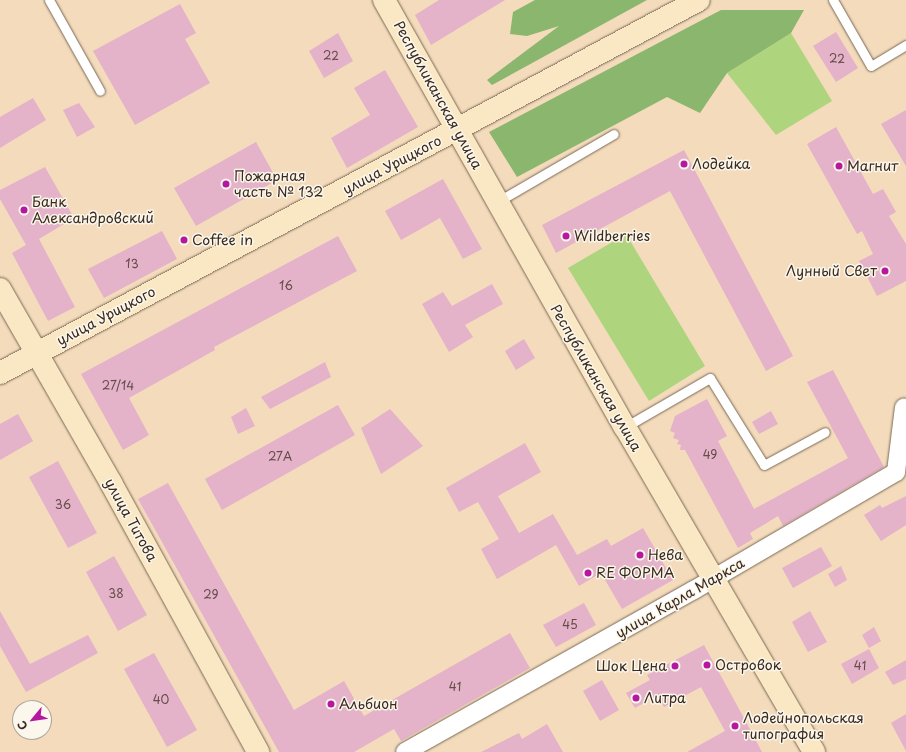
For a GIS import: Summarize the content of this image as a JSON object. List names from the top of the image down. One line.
{"streets":{"street":["Республиканская улица","улица Урицкого","улица Титова","улица Карла Маркса"]},"crossings":[["Республиканская улица","улица Урицкого"],["Республиканская улица","улица Карла Маркса"],["улица Урицкого","улица Титова"]],"places":["Лодейка","Магнит","Пожарная часть № 132","Банк Александровский","Wildberries","Coffee in","Лунный Свет","Нева","RE ФОРМА","Островок","Шок Цена","Литра","Альбион","Лодейнопольская типография"],"house_numbers":["22","22","13","16","27/14","49","27А","36","38","29","45","41","41","40"],"north":"bottom left"}
